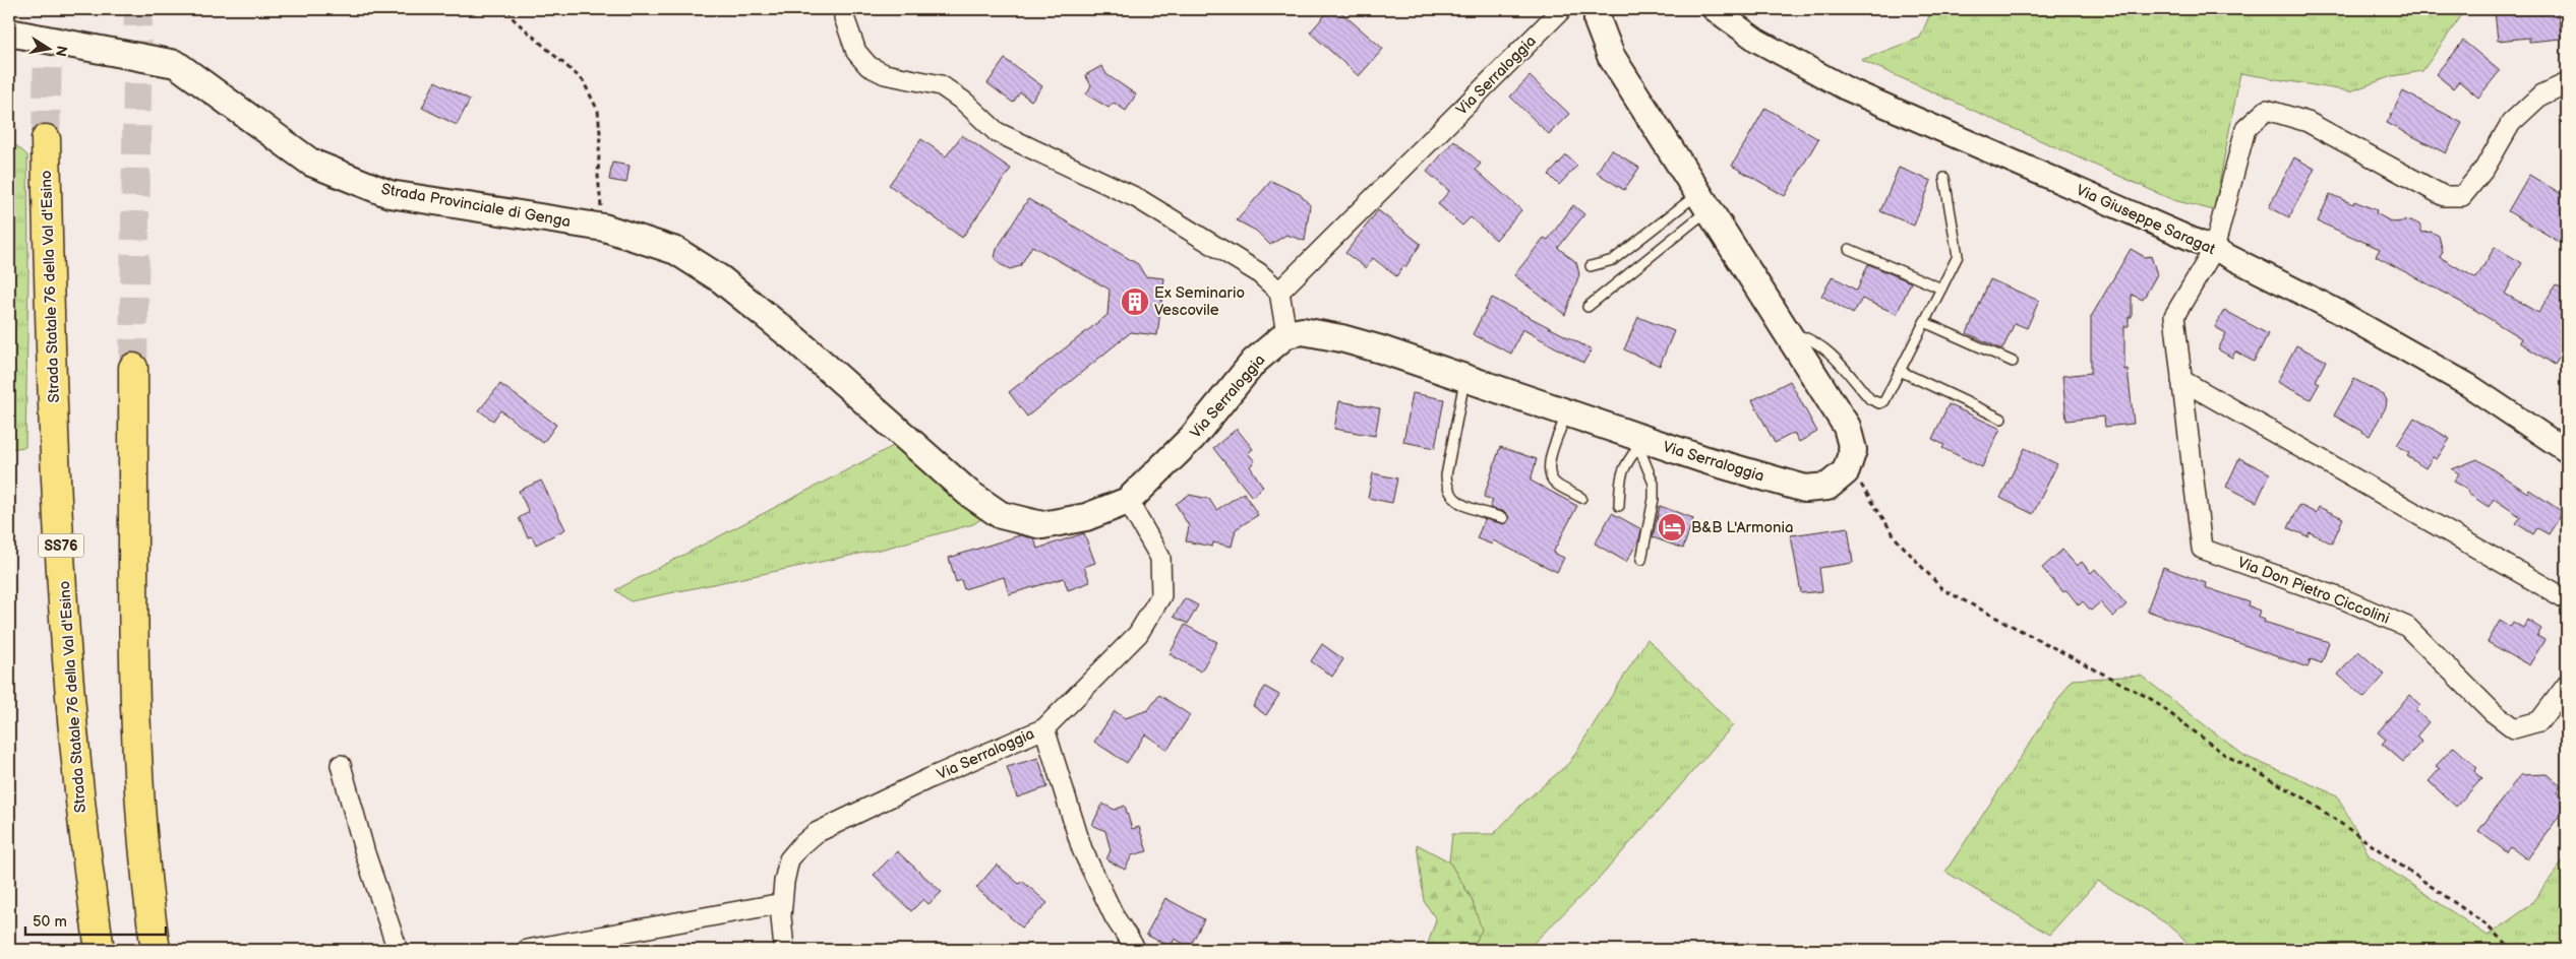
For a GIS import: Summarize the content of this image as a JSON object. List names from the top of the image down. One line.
{"streets":{"highway":["Strada Statale 76 della Val d'Esino","SS76"],"main road":["Via Serraloggia","Strada Provinciale di Genga"],"street":["Via Giuseppe Saragat","Via Don Pietro Ciccolini"]},"crossings":[["Via Serraloggia","Strada Provinciale di Genga"],["Via Giuseppe Saragat","Via Don Pietro Ciccolini"]],"places":{"building":["Ex Seminario Vescovile"],"hotel":["B&B L'Armonia"]},"scale_bar":"50 m","north":"right"}
